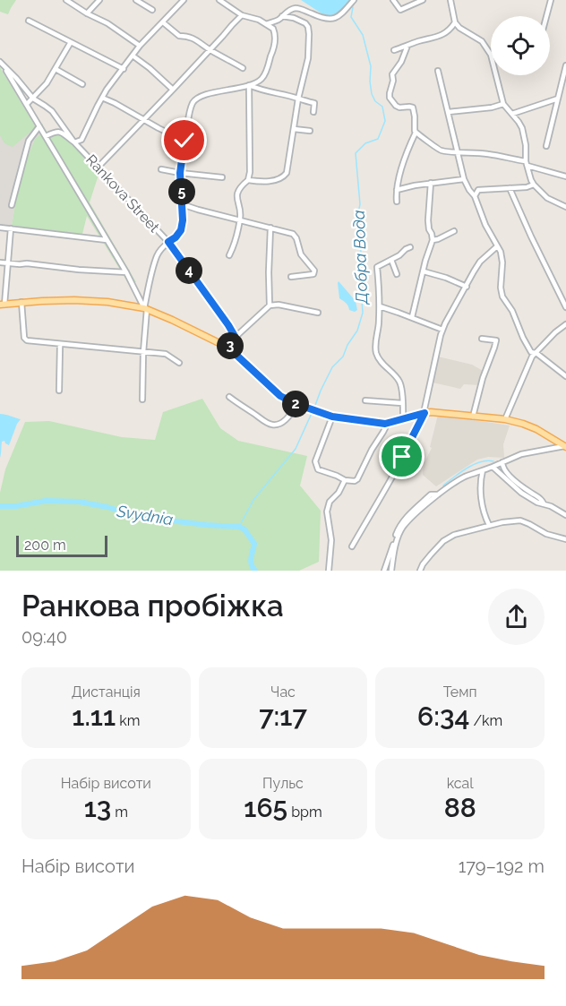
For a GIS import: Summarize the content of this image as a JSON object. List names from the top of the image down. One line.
{"streets":{"street":["Rankova Street"]},"water":["Добра Вода","Svydnia"],"scale_bar":"200 m","page":{"pins":["5","4","3","2"],"scale":"200 m","heading":["Ранкова пробіжка","09:40"],"stats":[["Дистанція","1.11 km"],["Час","7:17"],["Темп","6:34 /km"],["Набір висоти","13 m"],["Пульс","165 bpm"],["kcal","88"]],"chart":["Набір висоти","179–192 m"]}}
